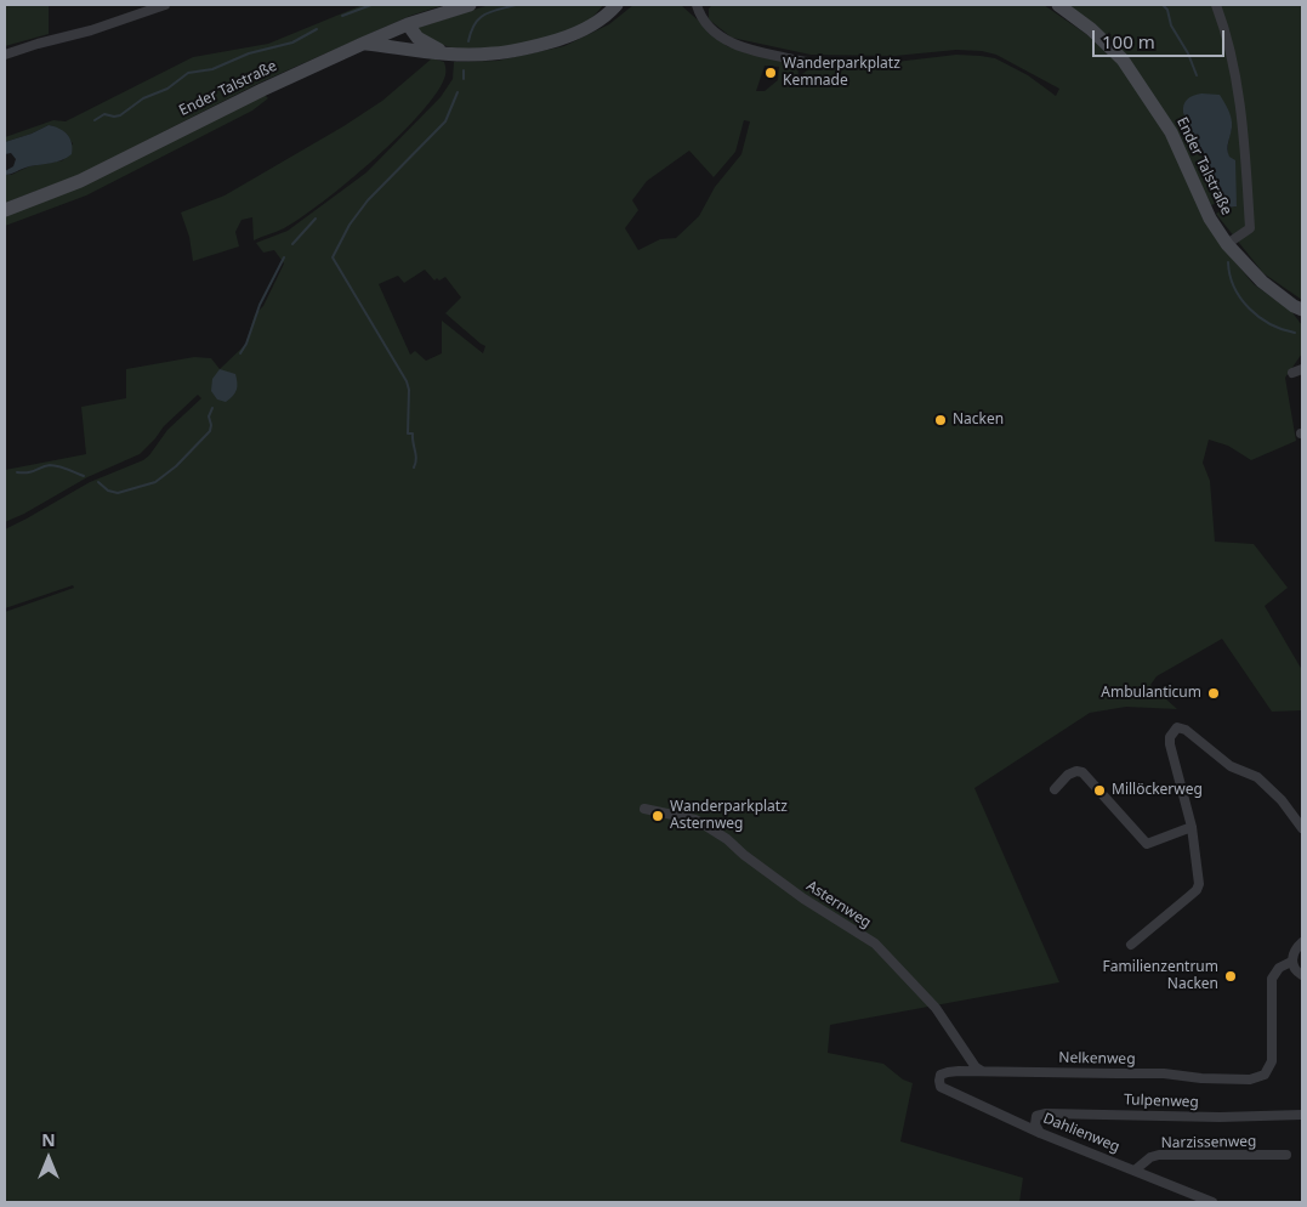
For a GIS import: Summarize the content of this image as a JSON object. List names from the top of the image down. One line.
{"streets":{"main road":["Ender Talstraße"],"street":["Asternweg","Nelkenweg","Tulpenweg","Dahlienweg","Narzissenweg"]},"crossings":[["Asternweg","Nelkenweg"],["Nelkenweg","Dahlienweg"],["Tulpenweg","Dahlienweg"],["Dahlienweg","Narzissenweg"]],"places":["Wanderparkplatz Kemnade","Nacken","Ambulanticum","Millöckerweg","Wanderparkplatz Asternweg","Familienzentrum Nacken"],"scale_bar":"100 m","north":"top"}
